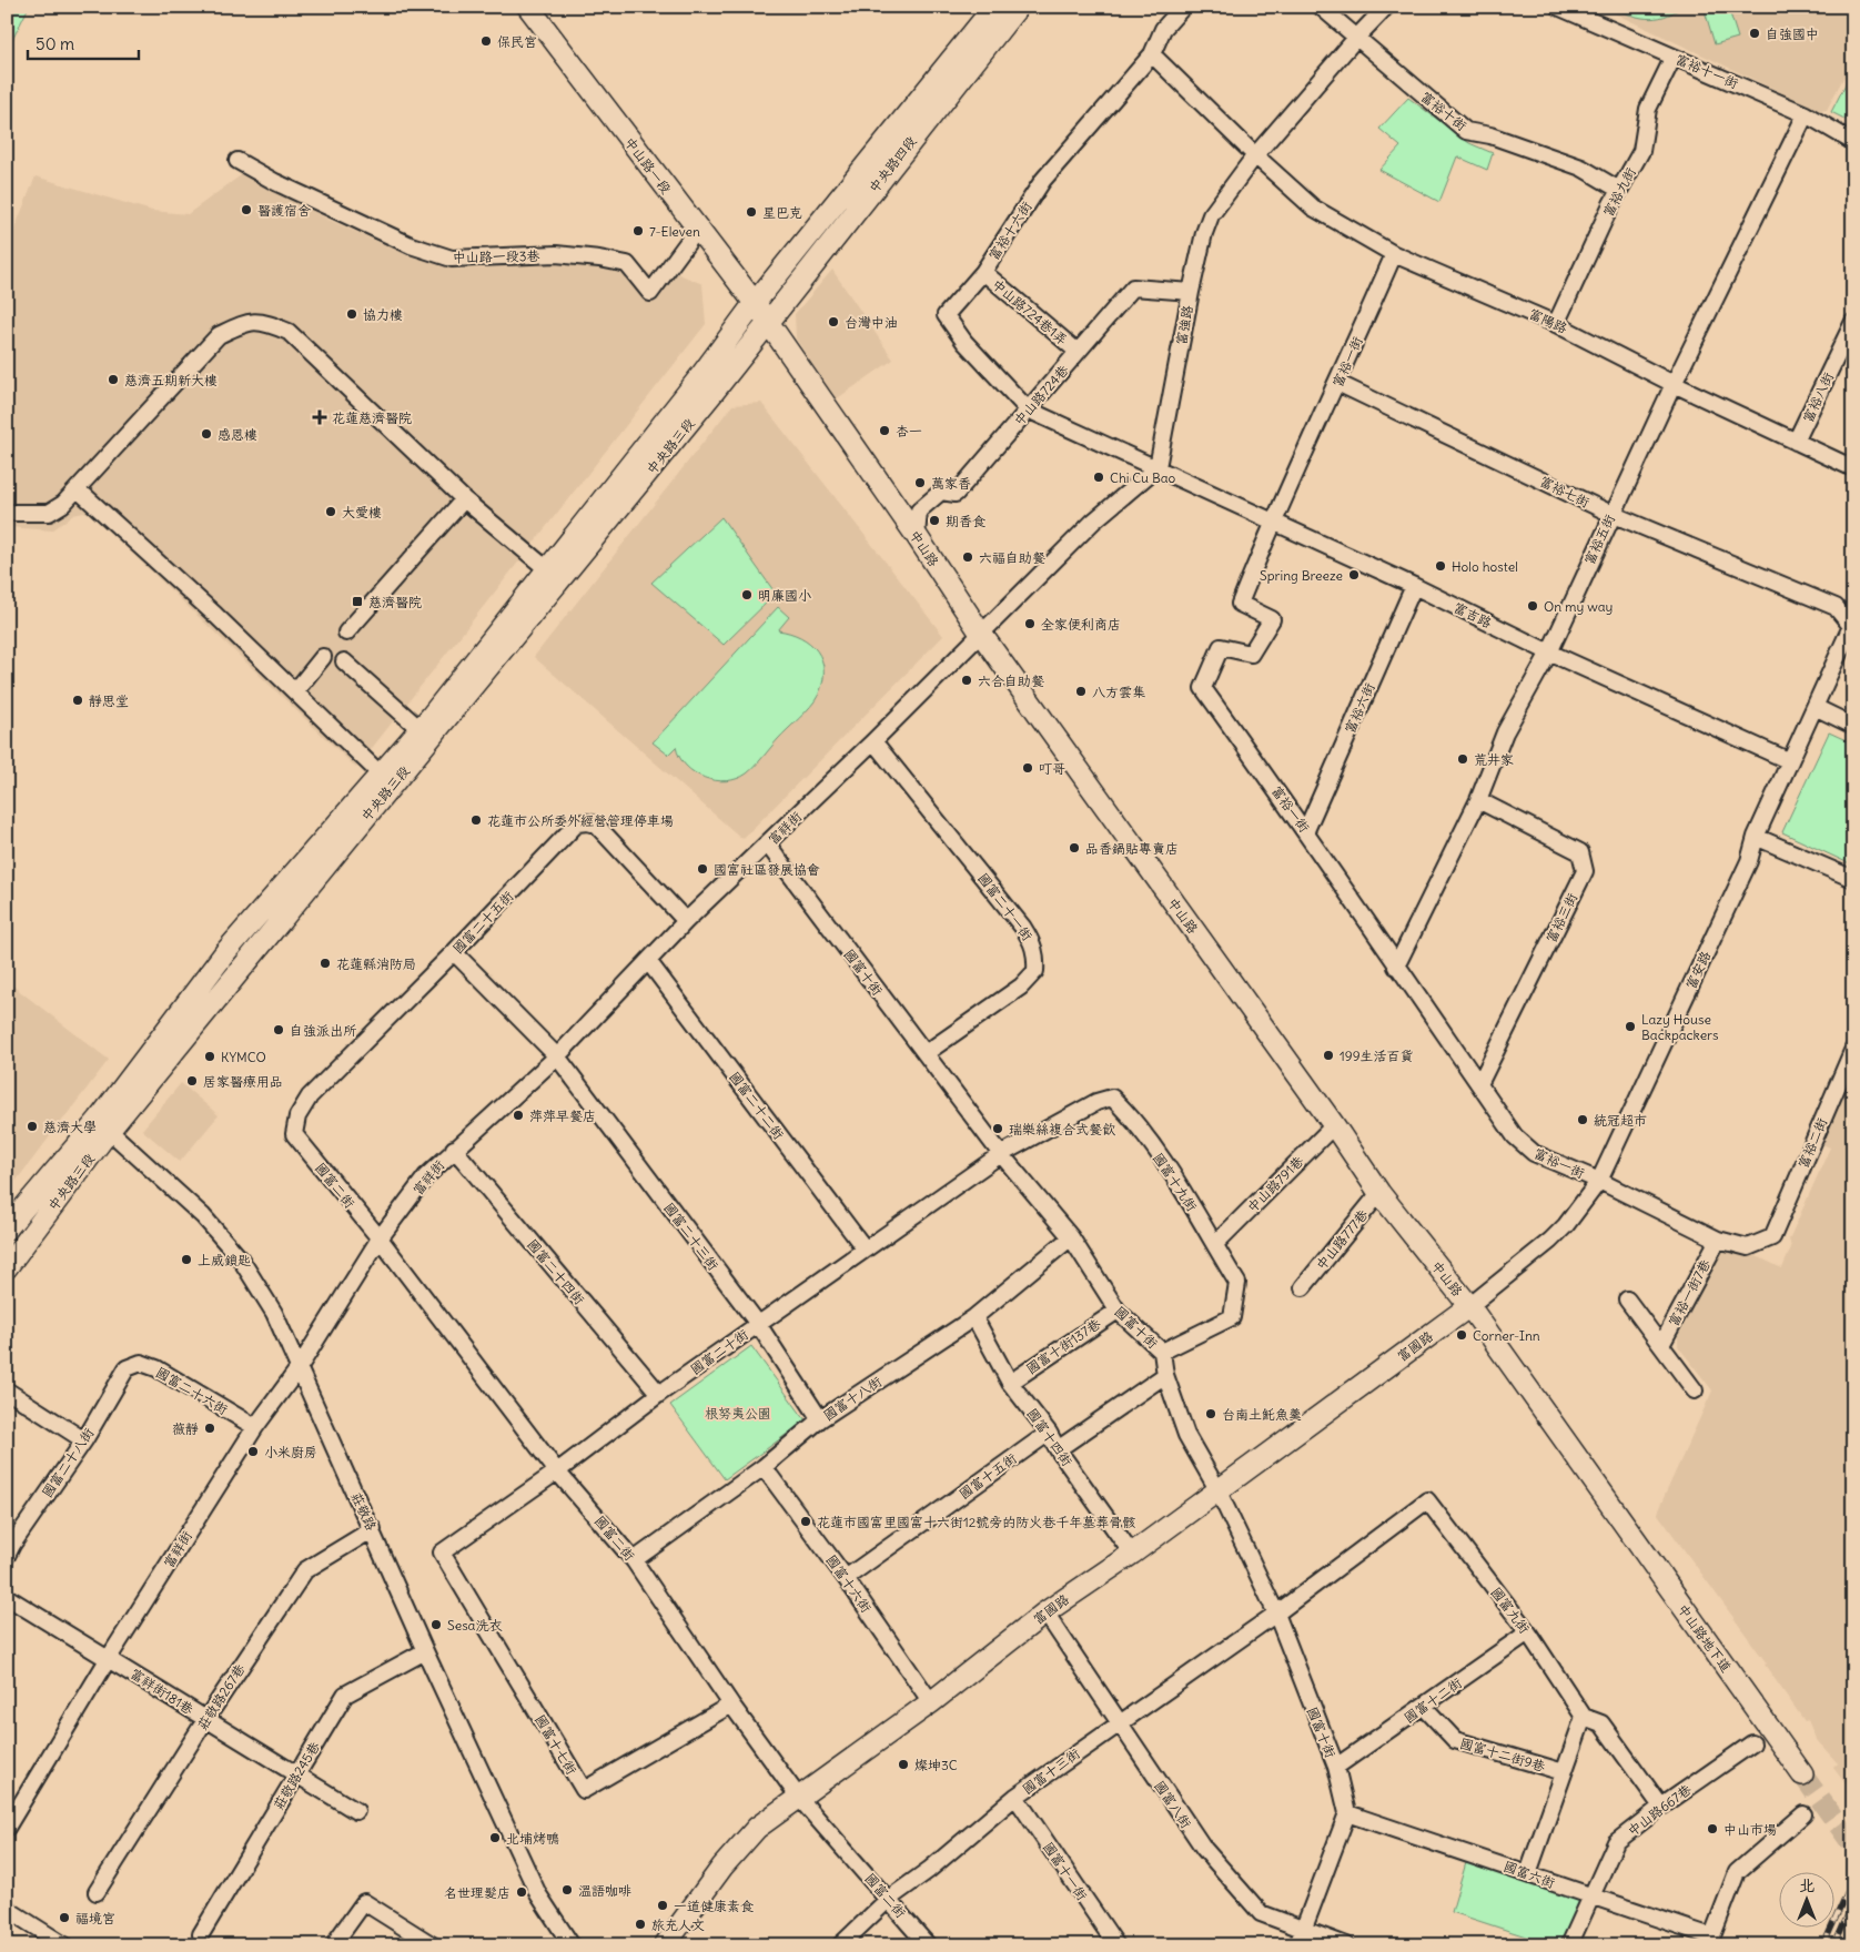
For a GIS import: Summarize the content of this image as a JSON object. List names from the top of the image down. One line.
{"streets":{"street":["富裕十一街","富裕十街","中央路四段","中山路一段","富裕九街","富裕十六街","中山路一段3巷","中山路724巷1弄","富陽路","富強路","富裕一街","中山路724巷","富裕八街","中央路三段","富裕七街","富裕五街","中山路","富吉路","富裕六街","富祥街","國富二十一街","富裕三街","國富二十五街","富安路","國富十街","國富二十二街","富裕二街","國富十九街","中山路791巷","國富二街","國富二十三街","中山路777巷","國富二十四街","富裕一街7巷","國富十街137巷","富國路","國富二十街","國富二十六街","國富十八街","國富十四街","國富二十八街","國富十五街","莊敬路","國富十六街","國富九街","中山路地下道","富祥街181巷","莊敬路267巷","國富十二街","國富十七街","國富十二街9巷","國富十三街","莊敬路245巷","國富八街","中山路667巷","國富十一街","國富六街"]},"crossings":[["富裕十一街","富裕九街"],["富裕十一街","富裕五街"],["富裕十街","富裕九街"],["富裕十街","富強路"],["中央路四段","中山路一段"],["中央路四段","中央路三段"],["中央路四段","中山路"],["中山路一段","中山路一段3巷"],["中山路一段","中央路三段"],["中山路一段","中山路"],["富裕九街","富陽路"],["富裕十六街","中山路724巷1弄"],["富裕十六街","富強路"],["富裕十六街","中山路724巷"],["富裕十六街","富吉路"],["中山路724巷1弄","中山路724巷"],["富陽路","富強路"],["富陽路","富裕一街"],["富陽路","富裕八街"],["富陽路","富裕五街"],["富強路","中山路724巷"],["富強路","富吉路"],["富裕一街","富裕七街"],["富裕一街","富裕五街"],["富裕一街","富吉路"],["富裕一街","富裕六街"],["富裕一街","富裕三街"],["富裕一街","富安路"],["富裕一街","富裕二街"],["富裕一街","富裕一街7巷"],["中山路724巷","中山路"],["中央路三段","中山路"],["中央路三段","莊敬路"],["富裕七街","富裕五街"],["富裕七街","富安路"],["富裕五街","富吉路"],["富裕五街","富裕三街"],["中山路","富祥街"],["中山路","富安路"],["中山路","中山路791巷"],["中山路","中山路777巷"],["中山路","富國路"],["中山路","中山路地下道"],["富吉路","富裕六街"],["富吉路","富安路"],["富祥街","國富二十一街"],["富祥街","國富二十五街"],["富祥街","國富十街"],["富祥街","國富二十二街"],["富祥街","國富二街"],["富祥街","國富二十三街"],["富祥街","國富二十四街"],["富祥街","國富二十六街"],["富祥街","莊敬路"],["富祥街","富祥街181巷"],["國富二十一街","國富十街"],["國富二十五街","國富二街"],["國富二十五街","國富二十三街"],["富安路","富國路"],["國富十街","國富十九街"],["國富十街","國富十街137巷"],["國富十街","富國路"],["國富十街","國富二十街"],["國富十街","國富十八街"],["國富十街","國富十二街"],["國富十街","國富十三街"],["國富十街","國富六街"],["國富二十二街","國富二十街"],["國富十九街","中山路791巷"],["國富十九街","國富二十街"],["國富二街","富國路"],["國富二街","國富二十街"],["國富二街","國富十八街"],["國富二街","國富十七街"],["國富二街","國富十三街"],["國富二十三街","國富二十街"],["國富二十三街","國富十八街"],["國富二十四街","國富二十街"],["國富十街137巷","國富十四街"],["富國路","國富十四街"],["富國路","國富十六街"],["富國路","國富八街"],["國富二十街","國富十七街"],["國富二十六街","國富二十八街"],["國富十八街","國富十四街"],["國富十八街","國富十六街"],["國富十四街","國富十五街"],["國富十五街","國富十六街"],["莊敬路","莊敬路267巷"],["莊敬路","莊敬路245巷"],["國富九街","國富十二街"],["國富九街","國富十三街"],["國富九街","中山路667巷"],["富祥街181巷","莊敬路267巷"],["富祥街181巷","莊敬路245巷"],["國富十二街","國富十二街9巷"],["國富十三街","國富八街"],["國富十三街","國富十一街"],["中山路667巷","國富六街"]],"parks":["根努夷公園"],"places":{"other":["自強國中","保民宮","醫護宿舍","星巴克","7-Eleven","協力樓","台灣中油","慈濟五期新大樓","杏一","感恩樓","Chi Cu Bao","萬家香","大愛樓","期香食","六福自助餐","Holo hostel","Spring Breeze","明廉國小","On my way","全家便利商店","六合自助餐","八方雲集","靜思堂","荒井家","叮哥","花蓮市公所委外經營管理停車場","品香鍋貼專賣店","國富社區發展協會","花蓮縣消防局","Lazy House Backpackers","自強派出所","199生活百貨","KYMCO","居家醫療用品","萍萍早餐店","統冠超市","慈濟大學","瑞樂絲複合式餐飲","上威鎖匙","Corner-Inn","台南土魠魚羹","薇靜","小米廚房","花蓮市國富里國富十六街12號旁的防火巷千年墓葬骨骸","Sesa洗衣","燦坤3C","中山市場","北埔烤鴨","溫語咖啡","名世理髮店","一道健康素食","福境宮","旅充人文"],"health":["花蓮慈濟醫院"],"transit":["慈濟醫院"]},"scale_bar":"50 m","north":"top"}
